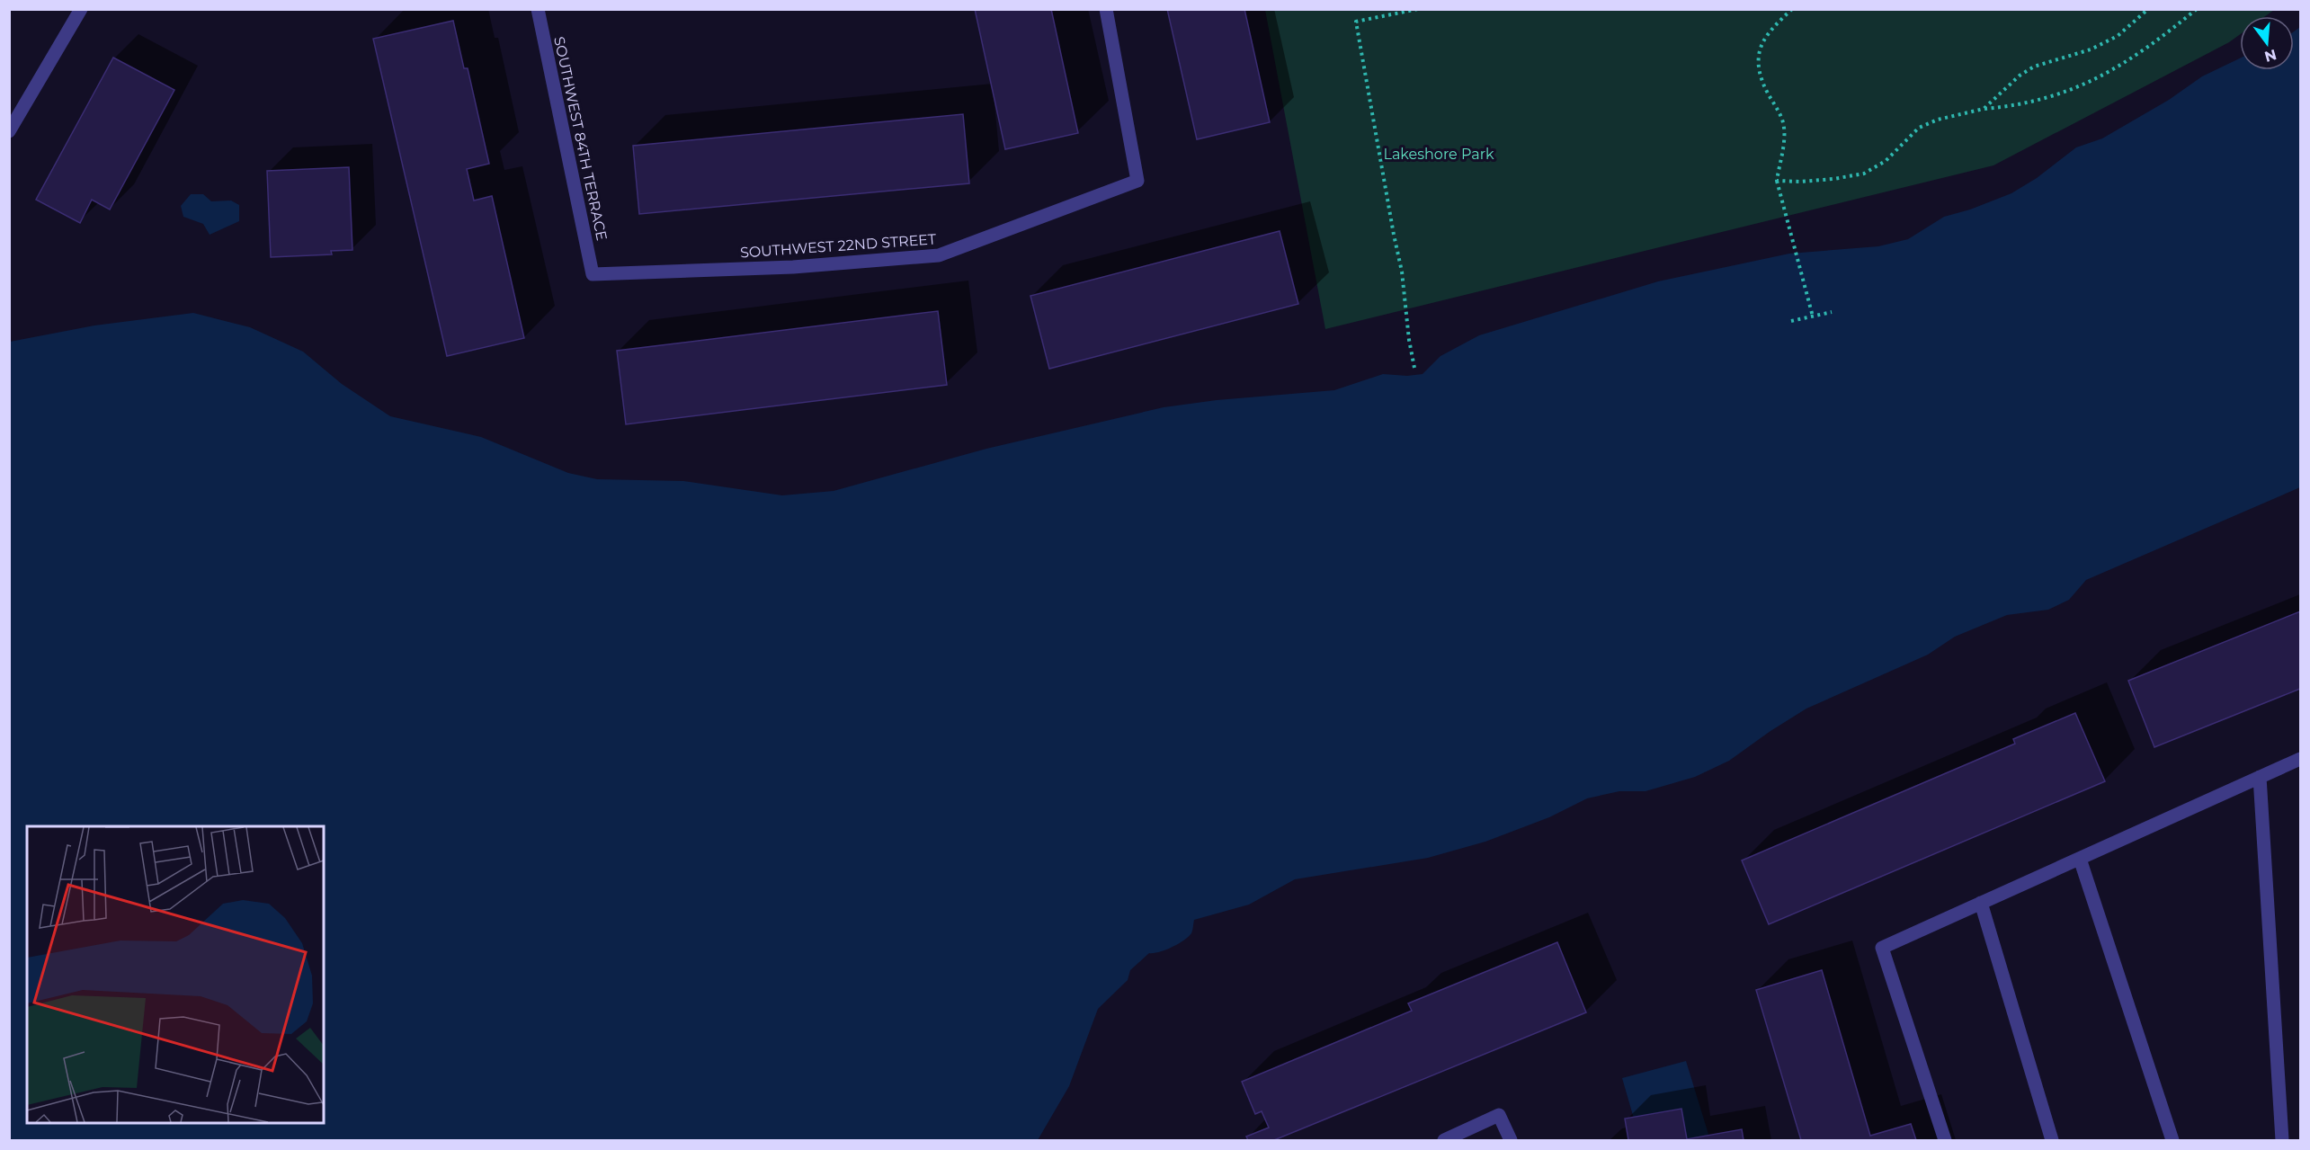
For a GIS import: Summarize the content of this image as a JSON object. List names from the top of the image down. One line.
{"streets":{"street":["SOUTHWEST 84TH TERRACE","SOUTHWEST 22ND STREET"]},"crossings":[["SOUTHWEST 84TH TERRACE","SOUTHWEST 22ND STREET"]],"parks":["Lakeshore Park"],"north":"bottom"}
